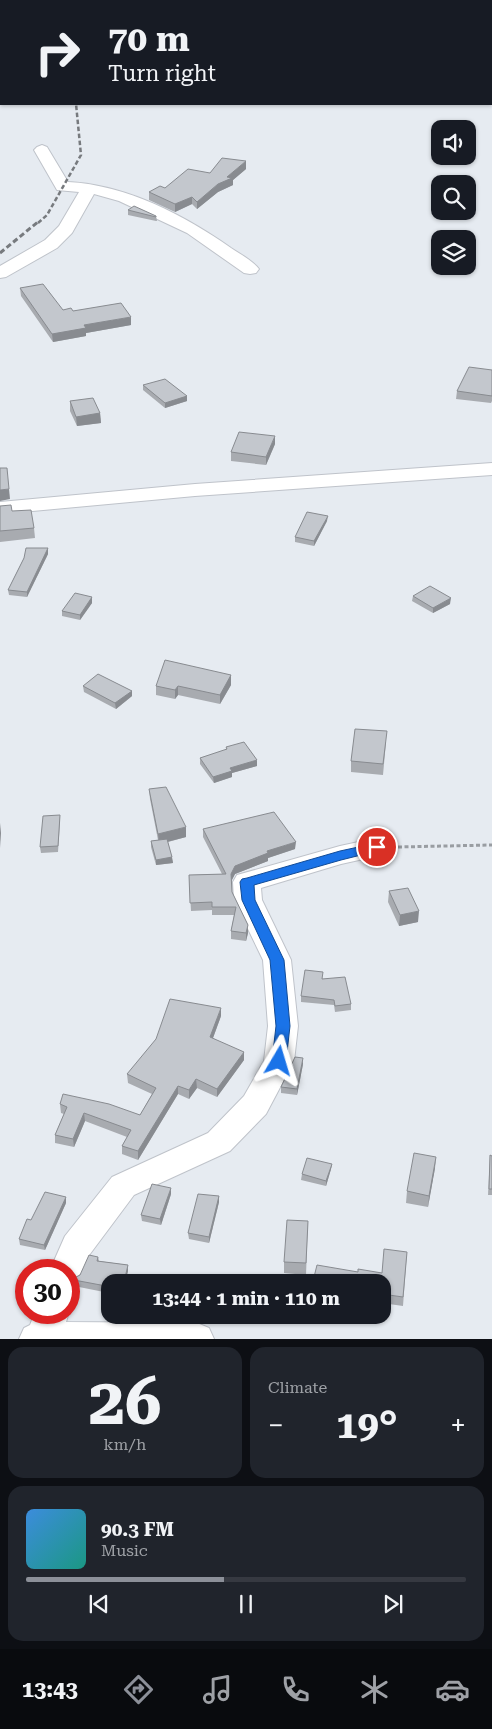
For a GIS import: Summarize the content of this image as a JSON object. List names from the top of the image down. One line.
{"page":{"turn":["70 m","Turn right"],"limit":"30","trip":"13:44 · 1 min · 110 m","tile":[["26","km/h"],"Climate"],"heat":["−","19°","+"],"song":["90.3 FM","Music"],"tabs":"13:43"}}
